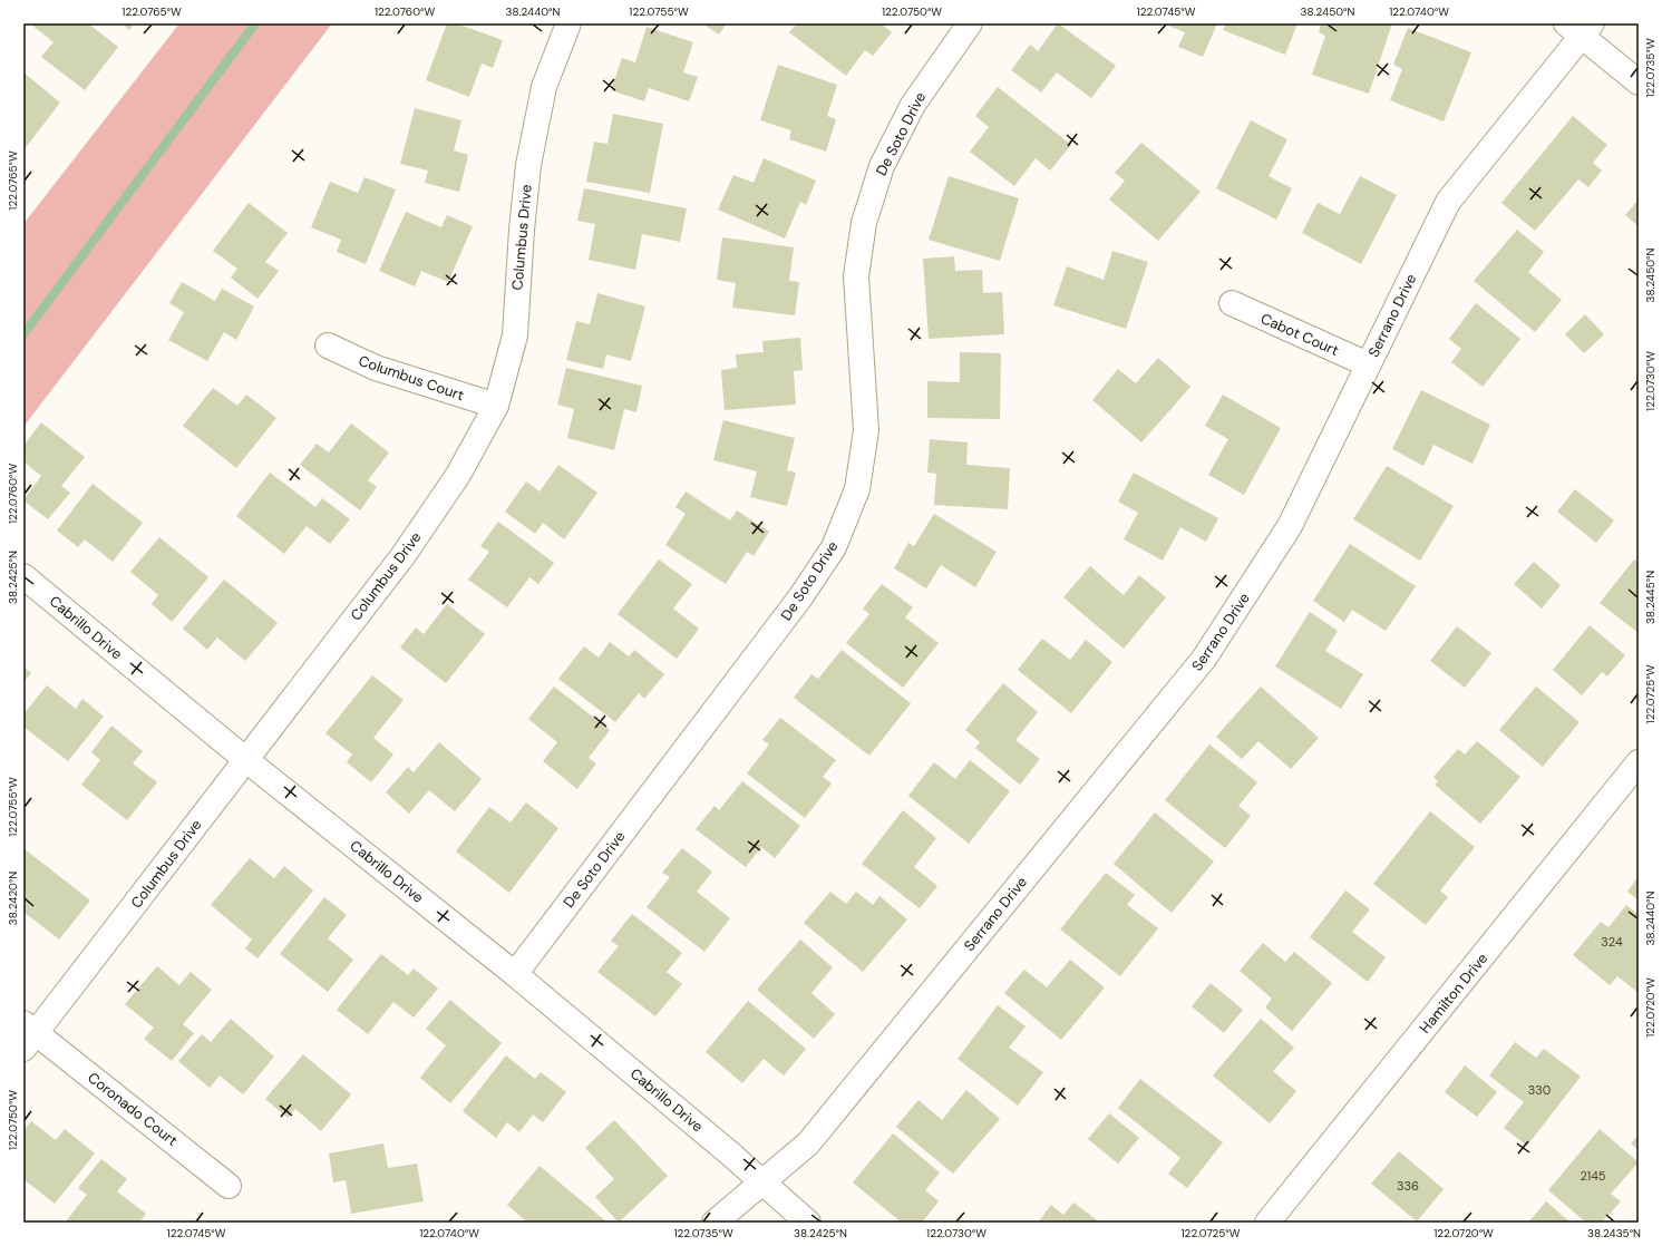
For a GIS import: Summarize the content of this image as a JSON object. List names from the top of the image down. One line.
{"streets":{"street":["De Soto Drive","Columbus Drive","Serrano Drive","Cabot Court","Columbus Court","Cabrillo Drive","Hamilton Drive","Coronado Court"]},"crossings":[["De Soto Drive","Cabrillo Drive"],["Columbus Drive","Columbus Court"],["Columbus Drive","Cabrillo Drive"],["Columbus Drive","Coronado Court"],["Serrano Drive","Cabot Court"],["Serrano Drive","Cabrillo Drive"]],"house_numbers":["324","330","2145","336"],"coordinates":["122.0765°W","122.0760°W","38.2440°N","122.0755°W","122.0750°W","122.0745°W","38.2450°N","122.0740°W","122.0735°W","122.0730°W","38.2425°N","38.2445°N","122.0725°W","38.2420°N","122.0720°W","38.2435°N"]}
